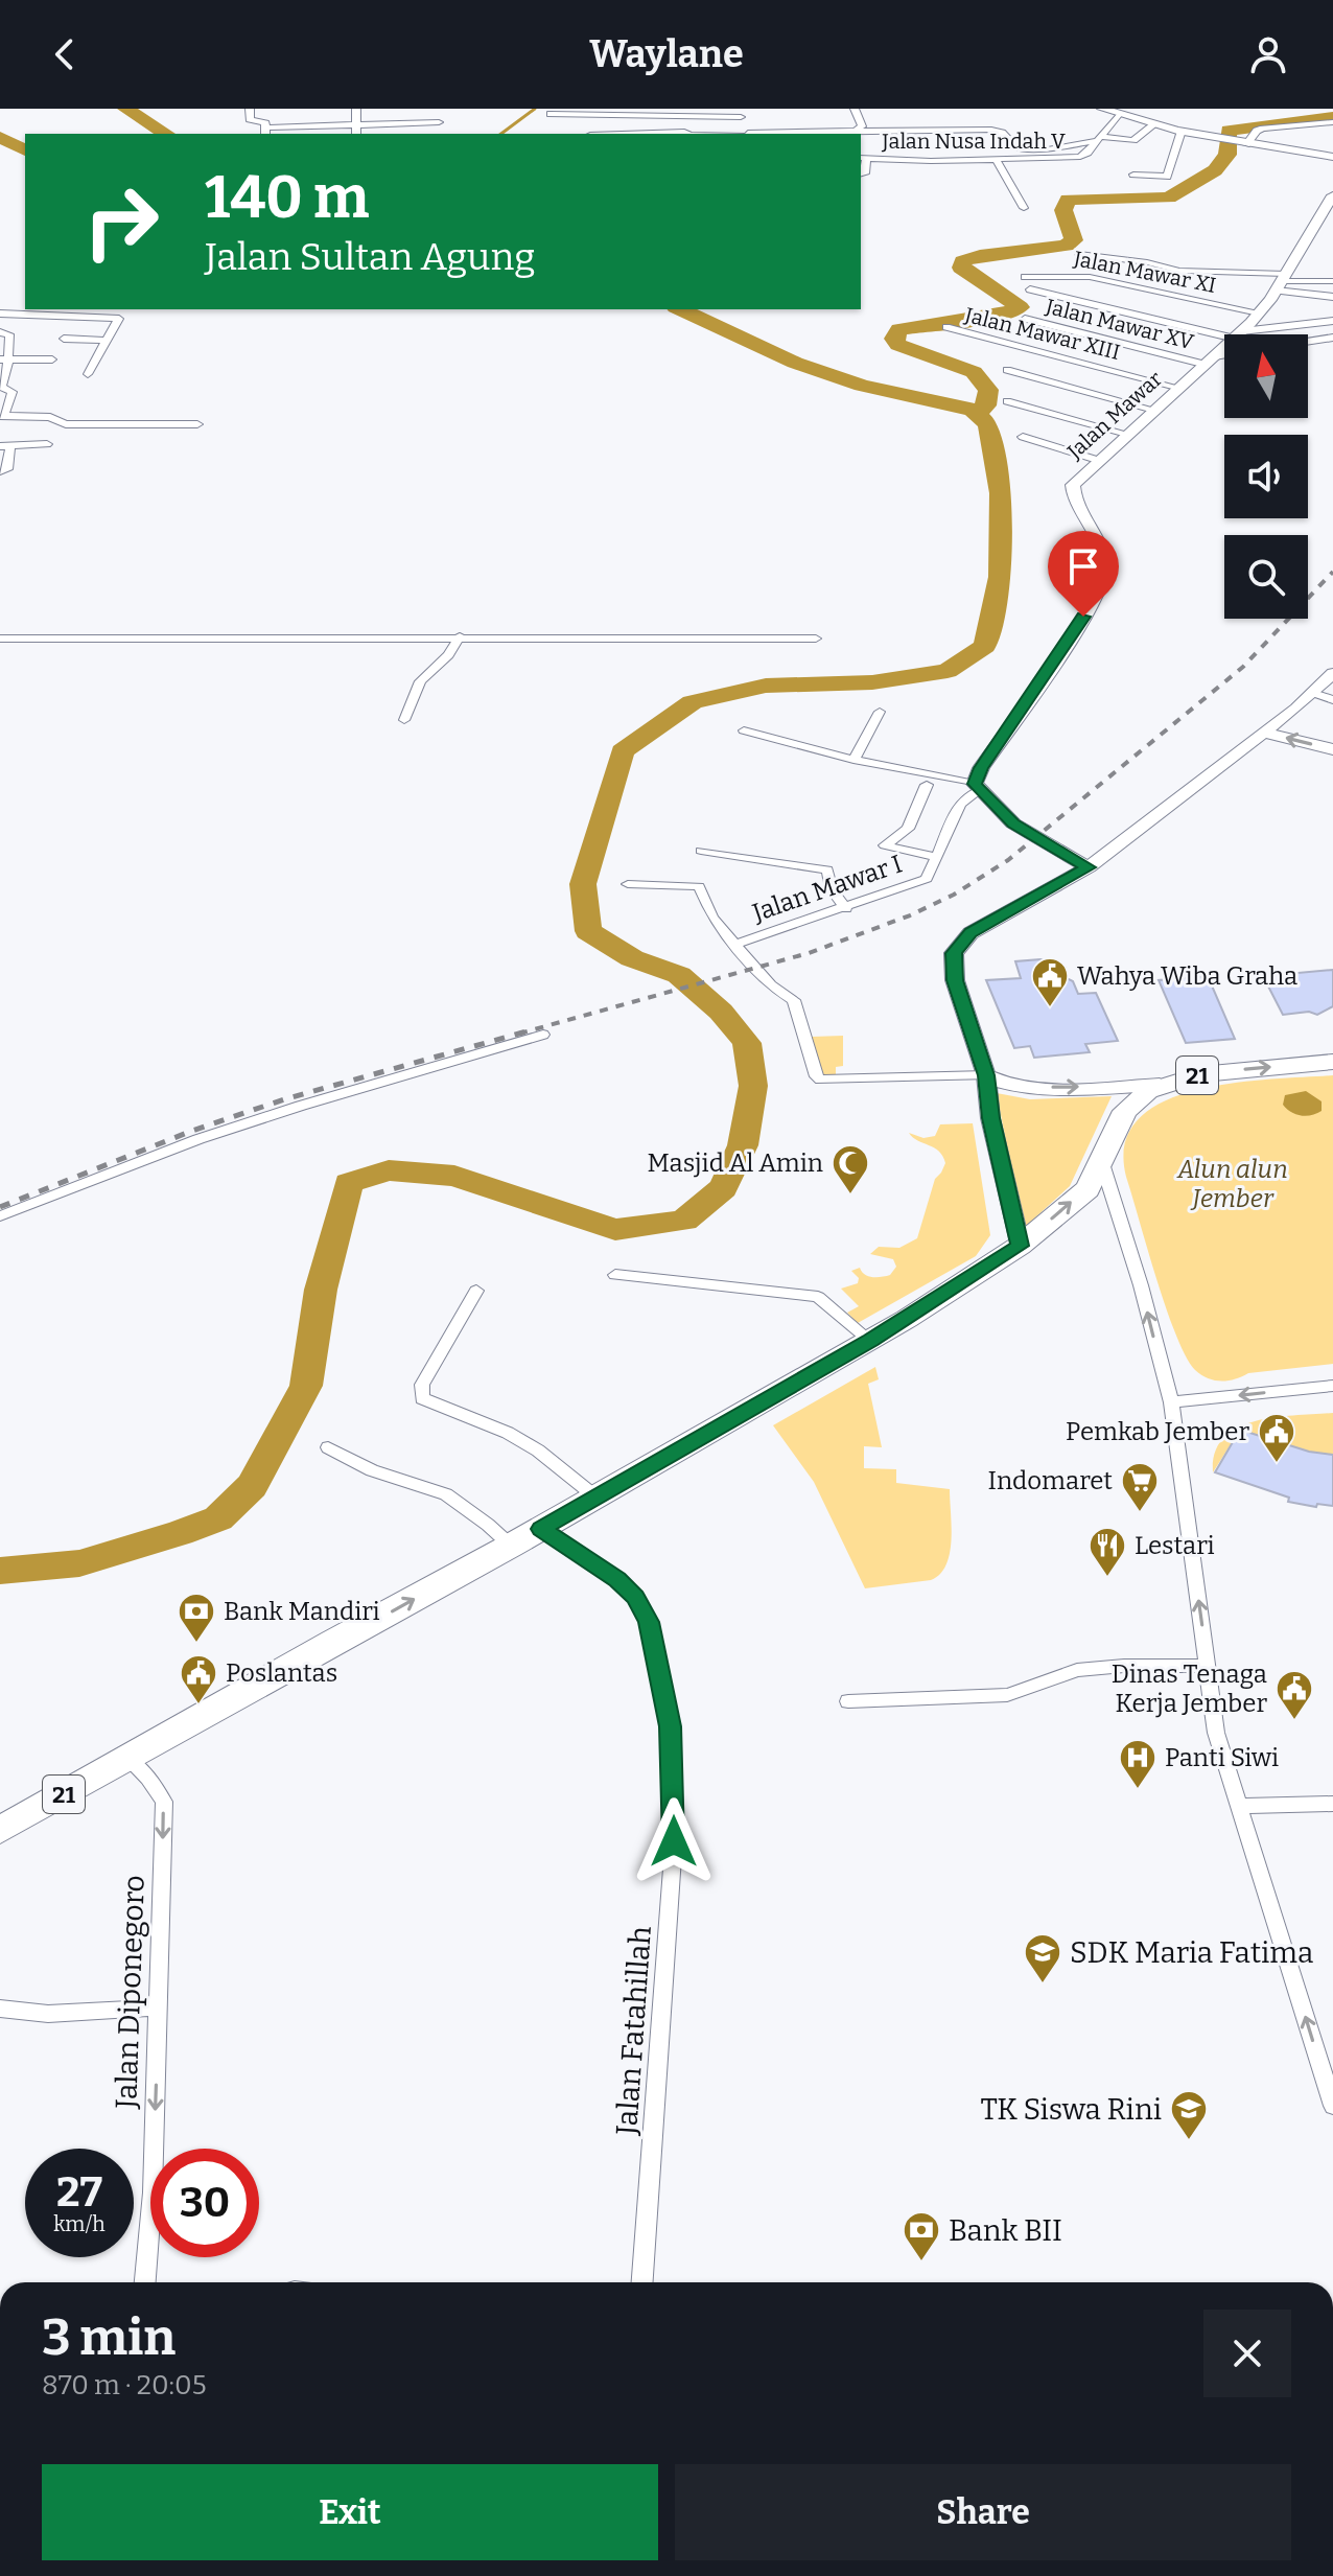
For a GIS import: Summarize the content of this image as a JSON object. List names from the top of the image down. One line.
{"streets":{"highway":["21"],"street":["Jalan Nusa Indah V","Jalan Mawar XI","Jalan Mawar XV","Jalan Mawar XIII","Jalan Mawar","Jalan Mawar I","Jalan Diponegoro","Jalan Fatahillah"]},"crossings":[["Jalan Mawar XI","Jalan Mawar"],["Jalan Mawar XV","Jalan Mawar"],["Jalan Mawar XIII","Jalan Mawar"],["Jalan Mawar","Jalan Mawar I"],["21","Jalan Diponegoro"],["21","Jalan Fatahillah"]],"one_way":["Jalan Diponegoro"],"parks":["Alun alun Jember"],"places":{"public building":["Wahya Wiba Graha","Pemkab Jember","Poslantas","Dinas Tenaga Kerja Jember"],"mosque":["Masjid Al Amin"],"supermarket":["Indomaret"],"restaurant":["Lestari"],"bank":["Bank Mandiri","Bank BII"],"hospital":["Panti Siwi"],"school or university":["SDK Maria Fatima","TK Siswa Rini"]},"north":"top","page":{"header":"Waylane","turn":["140 m","Jalan Sultan Agung"],"speed":"27 km/h","limit":"30","heading":["3 min","870 m · 20:05"],"buttons":["Exit","Share"]}}
